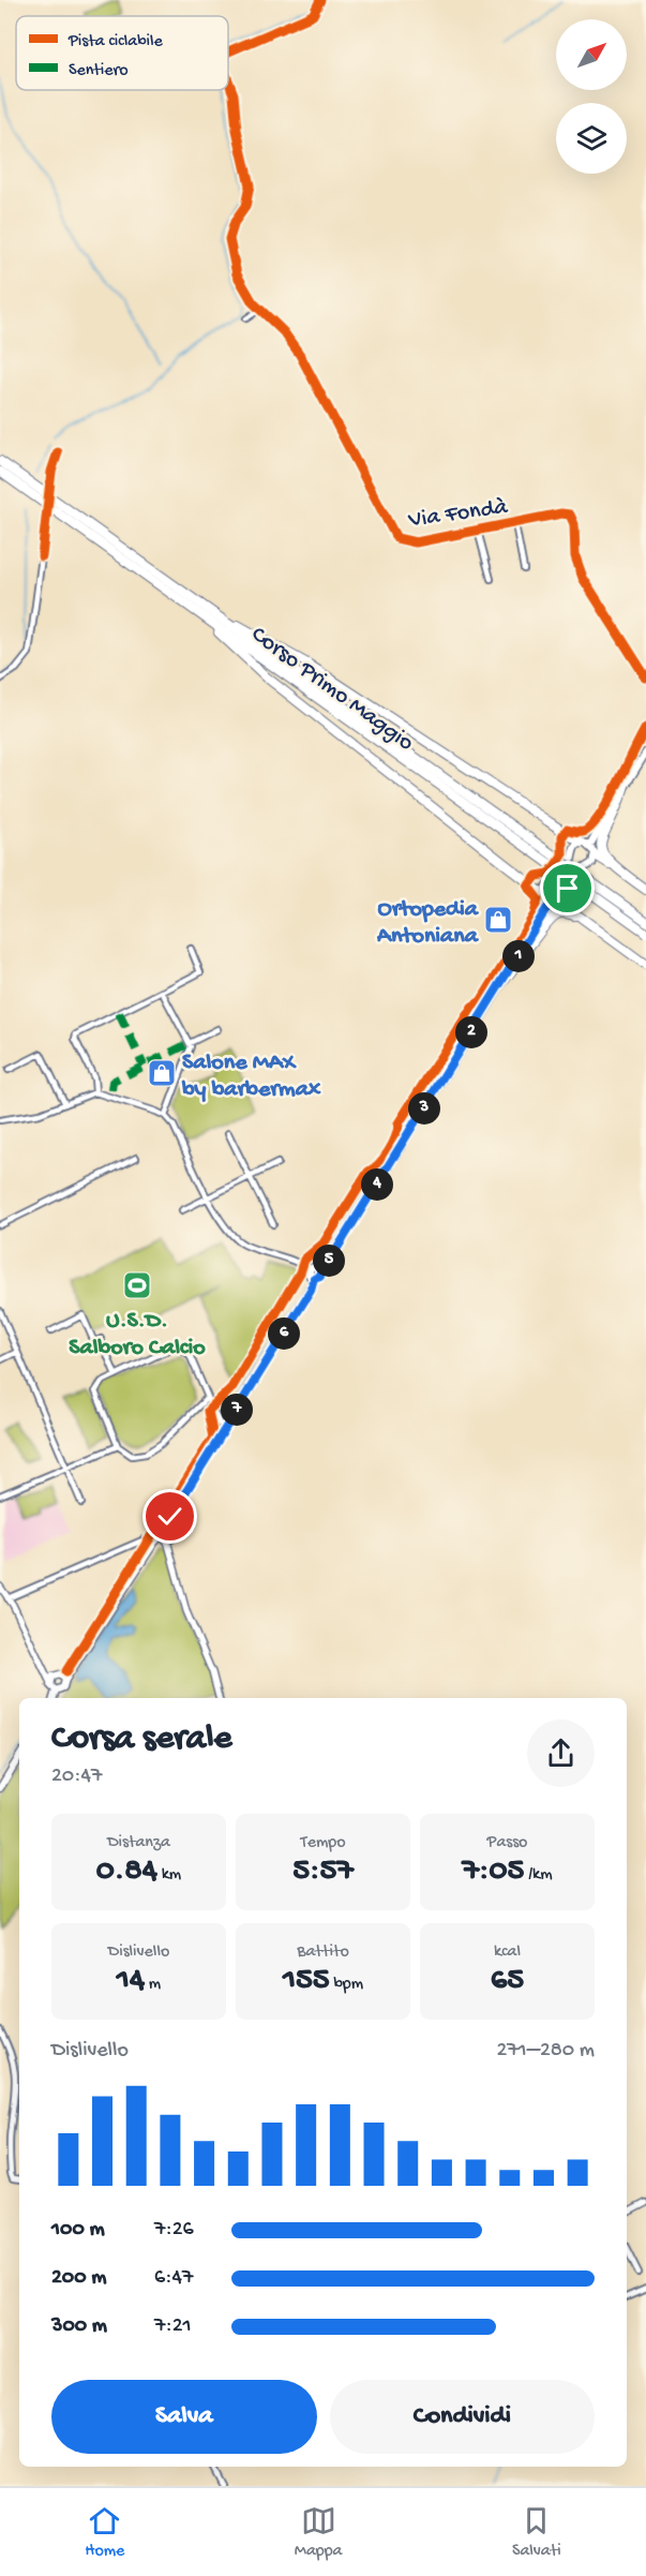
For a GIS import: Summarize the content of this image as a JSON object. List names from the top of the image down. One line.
{"streets":{"highway":["Corso Primo Maggio"],"street":["Via Fondà"]},"places":{"shop":["Ortopedia Antoniana","Salone MAX by barbermax"],"sports":["U.S.D. Salboro Calcio"]},"legend":["Pista ciclabile","Sentiero"],"north":"top right","page":{"pins":["1","2","3","4","5","6","7"],"heading":["Corsa serale","20:47"],"stats":[["Distanza","0.84 km"],["Tempo","5:57"],["Passo","7:05 /km"],["Dislivello","14 m"],["Battito","155 bpm"],["kcal","65"]],"chart":["Dislivello","271–280 m"],"list":[{"name":"100 m","note":"7:26"},{"name":"200 m","note":"6:47"},{"name":"300 m","note":"7:21"}],"buttons":["Salva","Condividi"],"tabs":["Home","Mappa","Salvati"]}}
